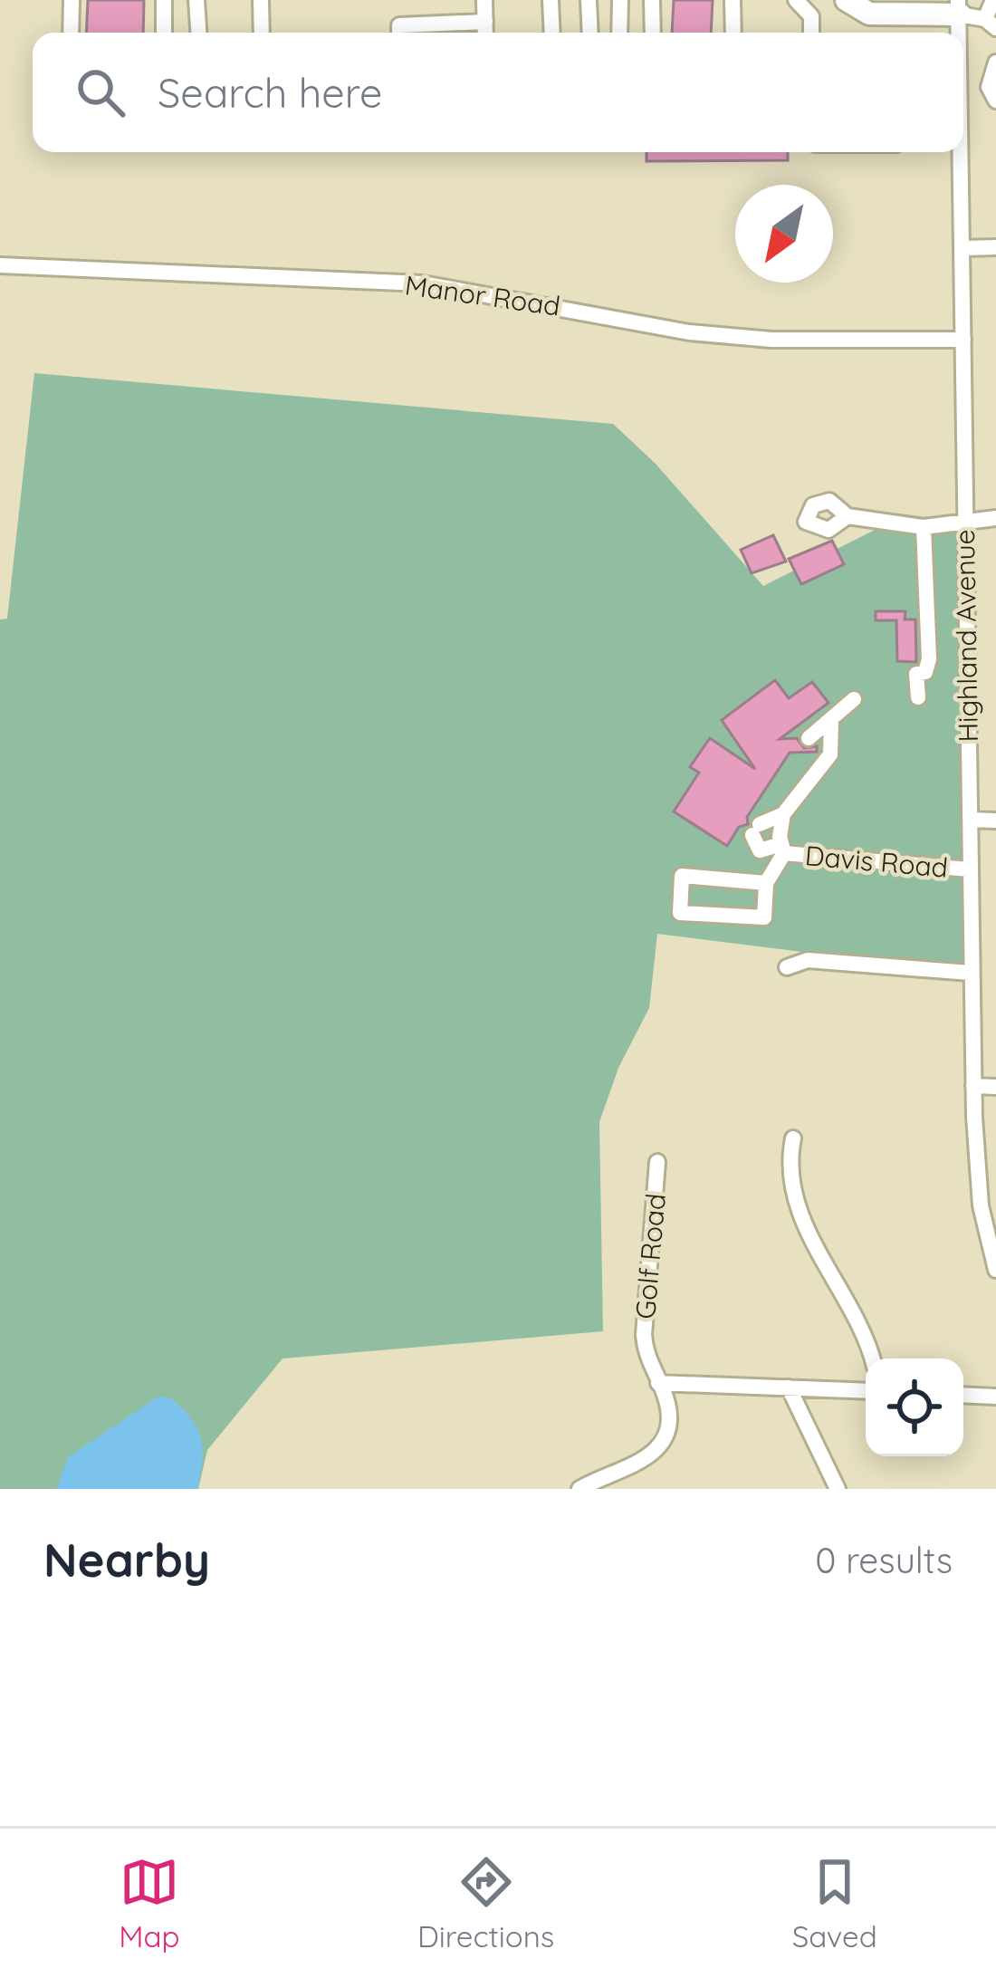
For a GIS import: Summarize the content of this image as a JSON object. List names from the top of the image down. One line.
{"streets":{"street":["Manor Road","Highland Avenue","Davis Road","Golf Road"]},"crossings":[["Manor Road","Highland Avenue"],["Highland Avenue","Davis Road"]],"north":"bottom left","page":{"search":"Search here","heading":["Nearby","0 results"],"nav":["Map","Directions","Saved"]}}
